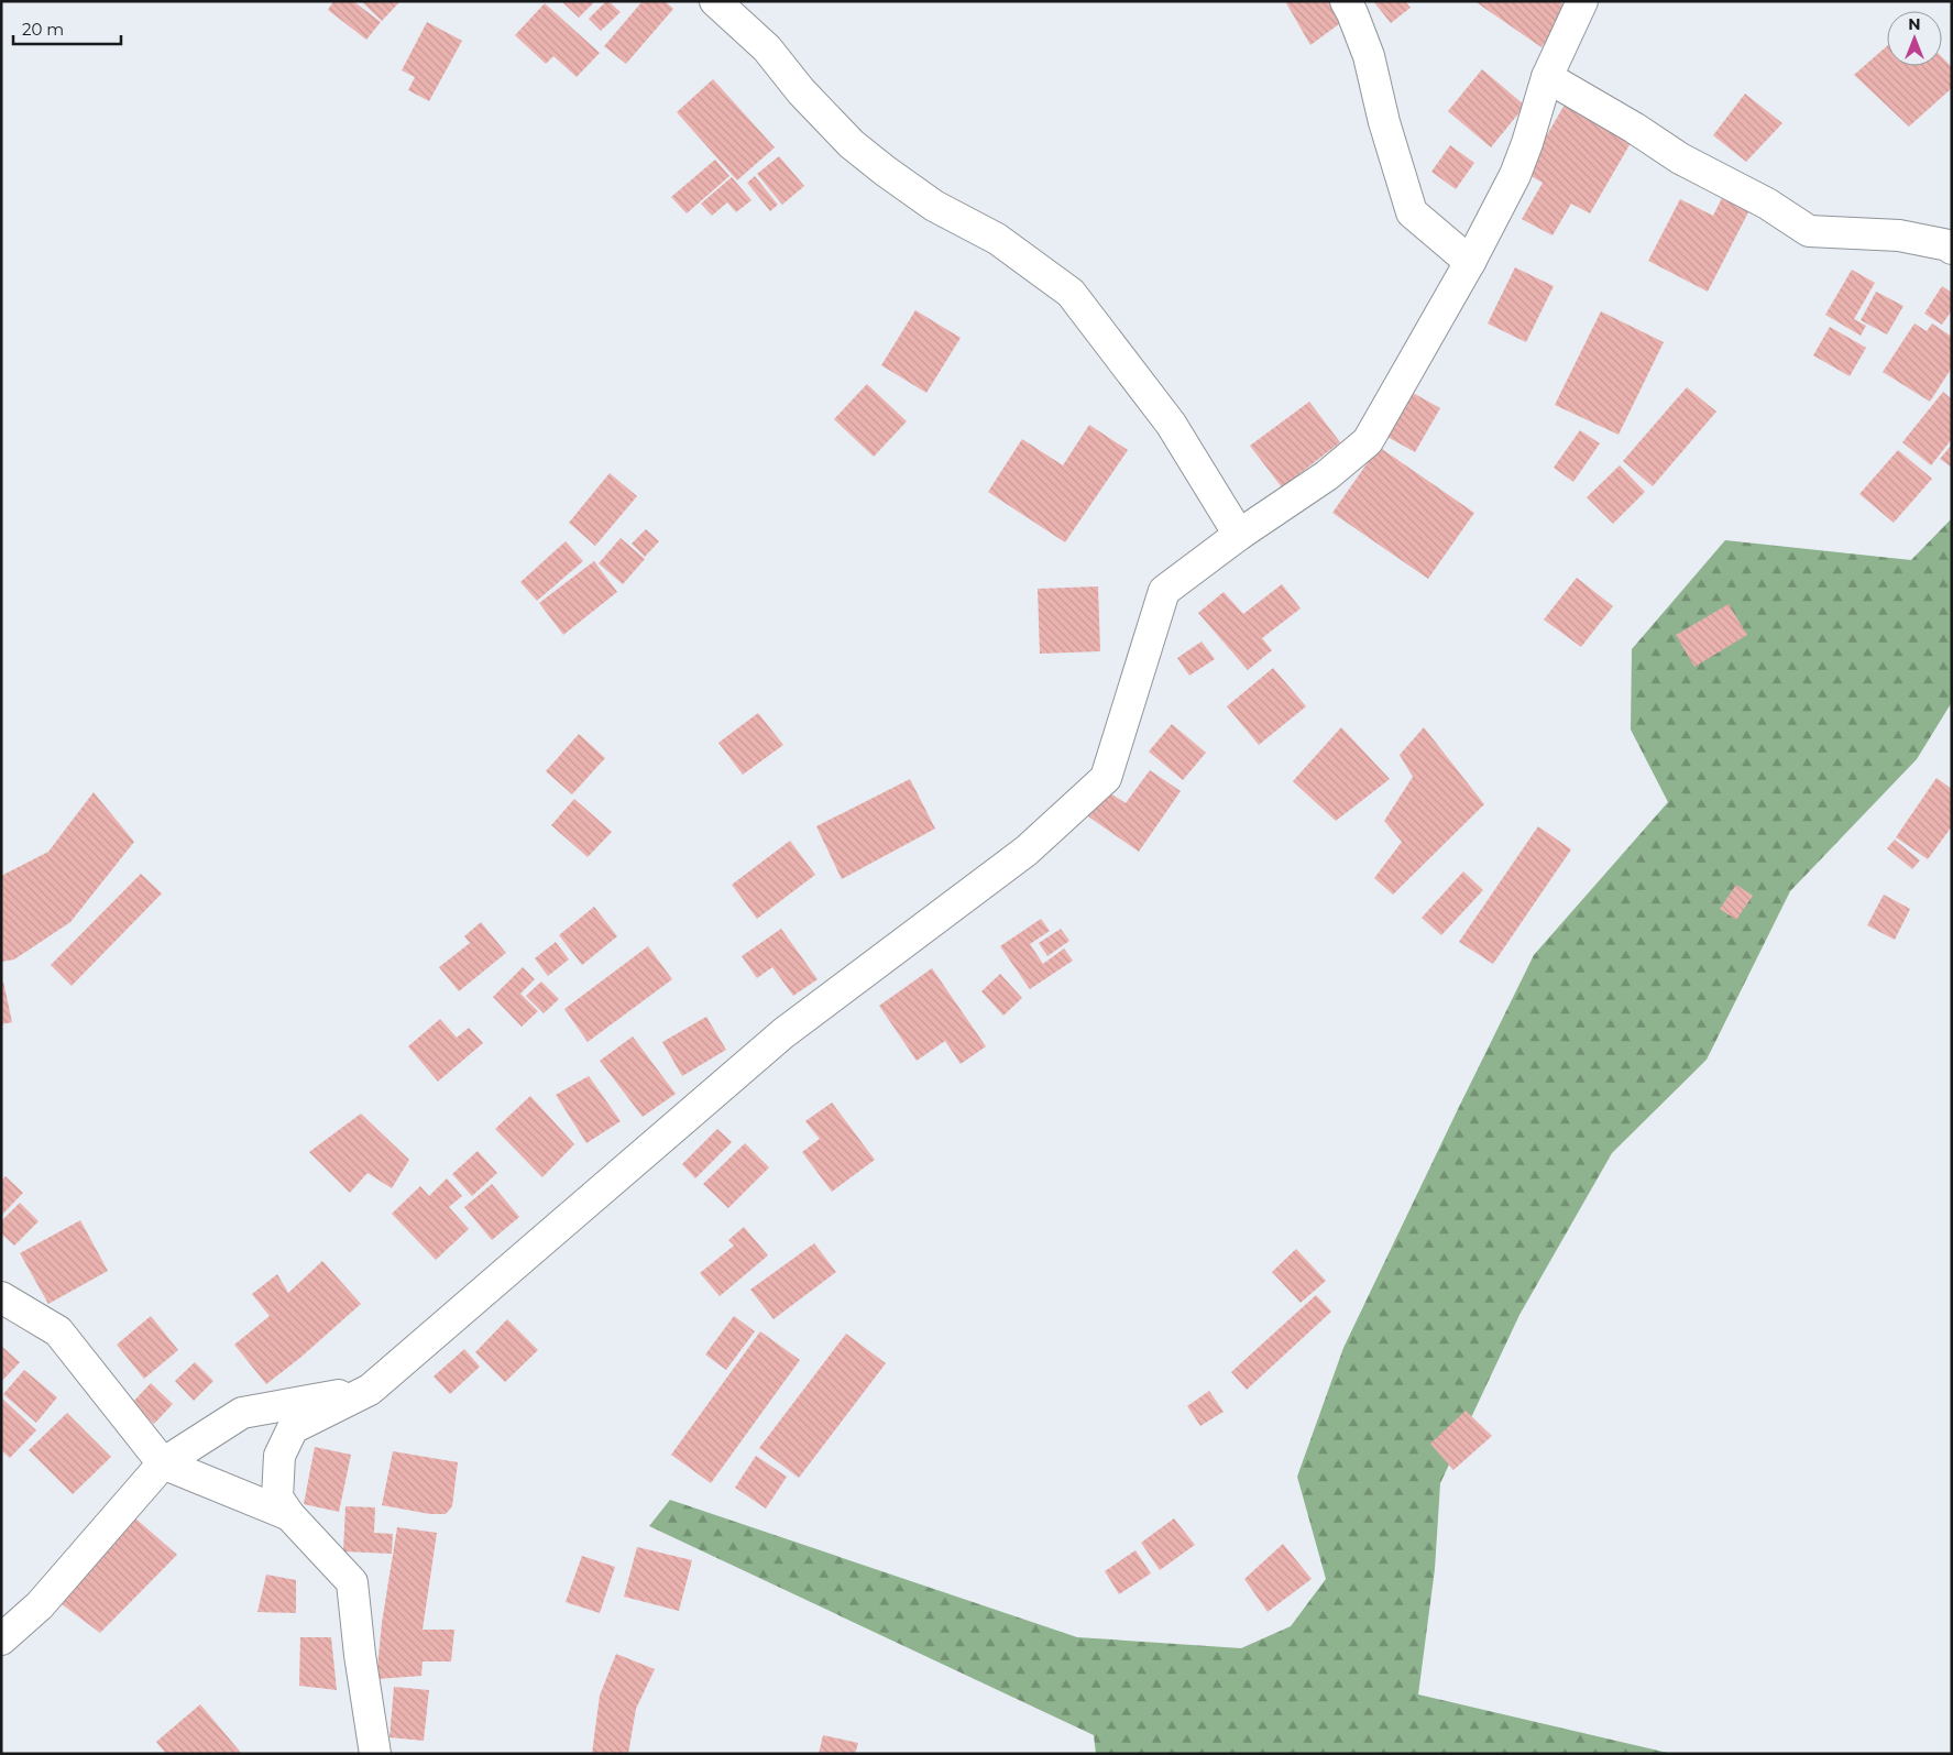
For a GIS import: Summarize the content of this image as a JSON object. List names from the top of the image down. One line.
{"scale_bar":"20 m","north":"top"}
